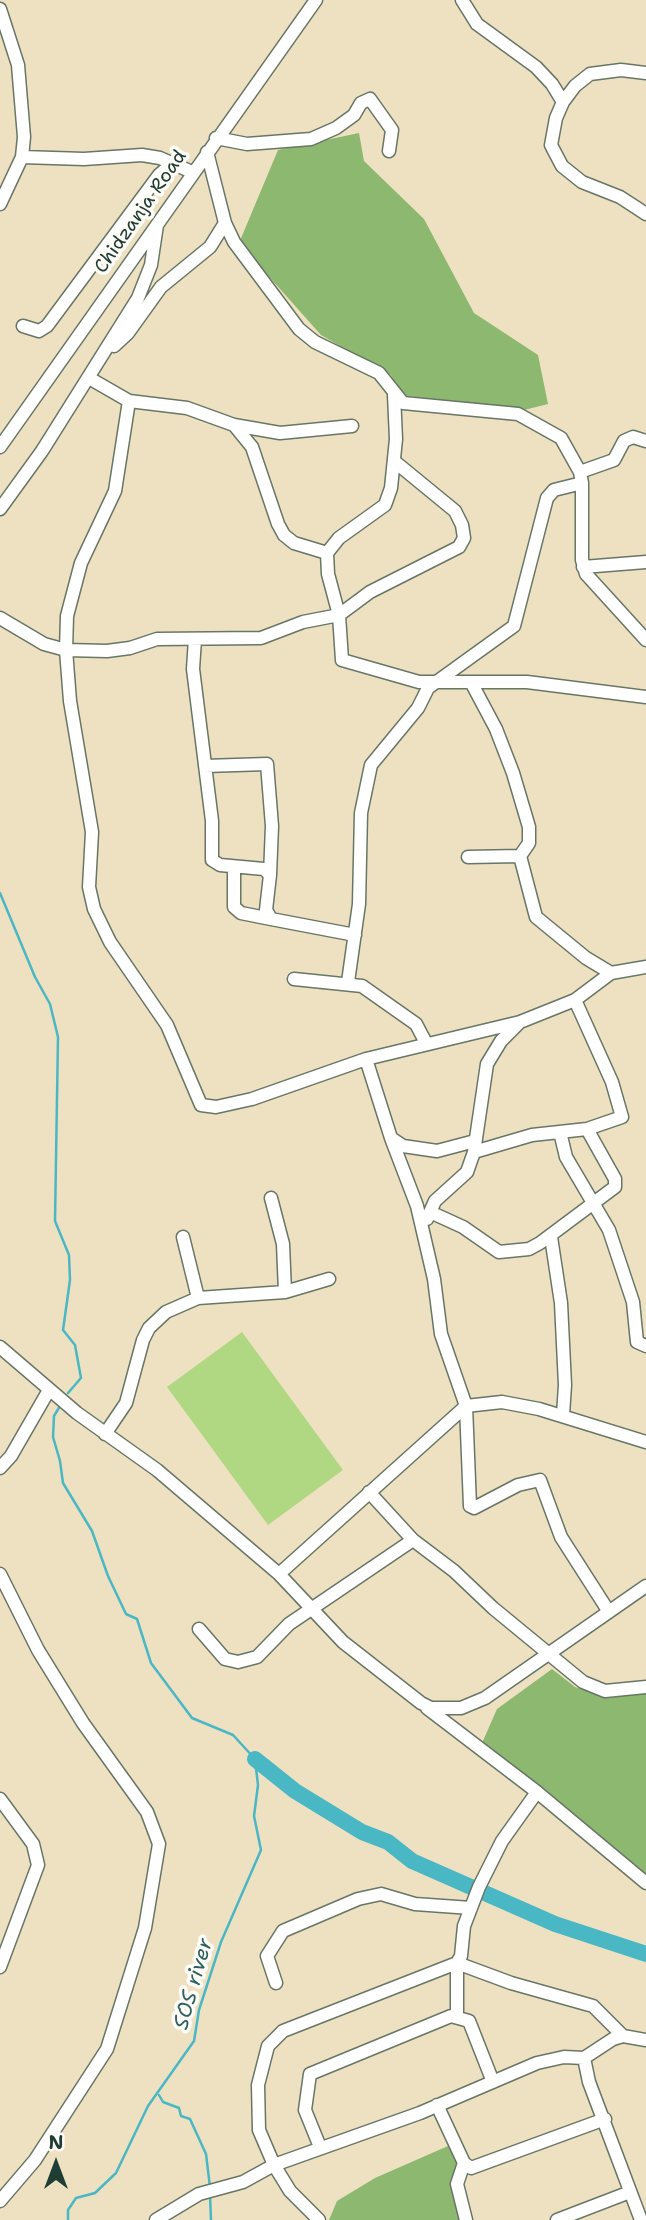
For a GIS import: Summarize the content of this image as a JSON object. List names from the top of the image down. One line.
{"streets":{"street":["Chidzanja Road"]},"water":["SOS river"],"north":"top"}
